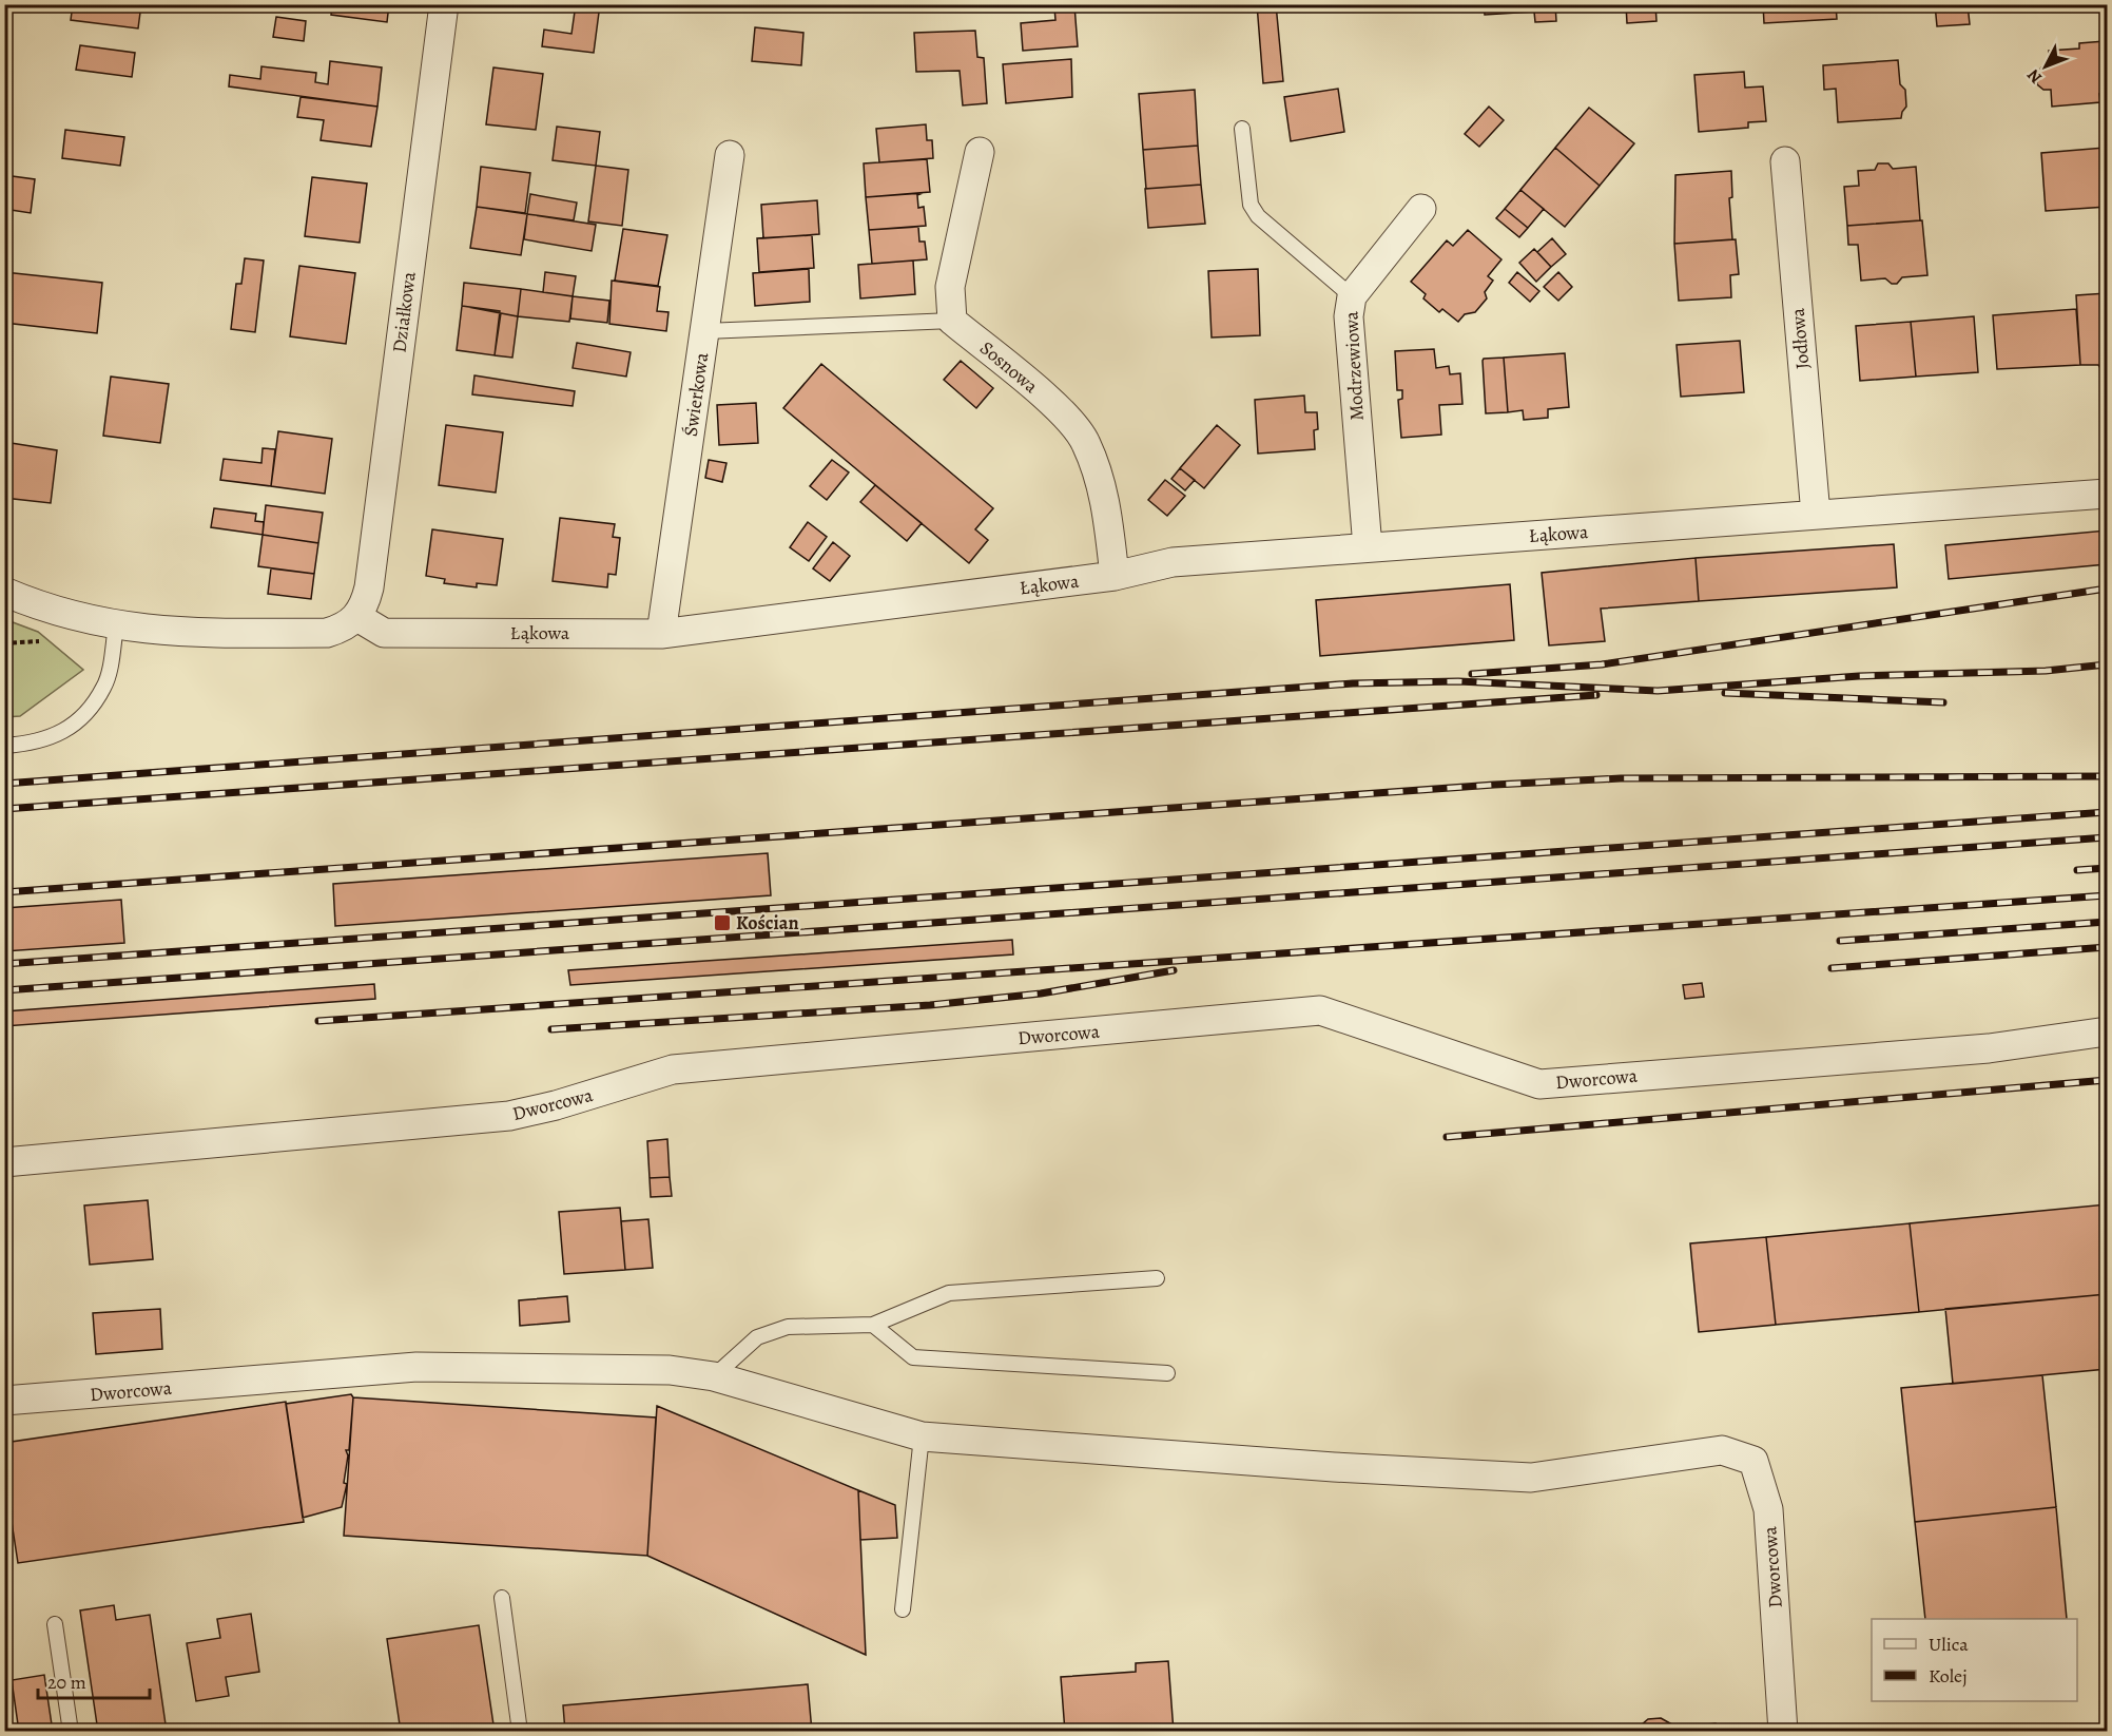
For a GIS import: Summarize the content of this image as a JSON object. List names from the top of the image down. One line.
{"streets":{"street":["Działkowa","Jodłowa","Modrzewiowa","Sosnowa","Świerkowa","Łąkowa","Dworcowa"]},"crossings":[["Działkowa","Łąkowa"],["Jodłowa","Łąkowa"],["Modrzewiowa","Łąkowa"],["Sosnowa","Łąkowa"],["Świerkowa","Łąkowa"]],"places":{"transit":["Kościan"]},"legend":["Ulica","Kolej"],"scale_bar":"20 m","north":"bottom left"}
